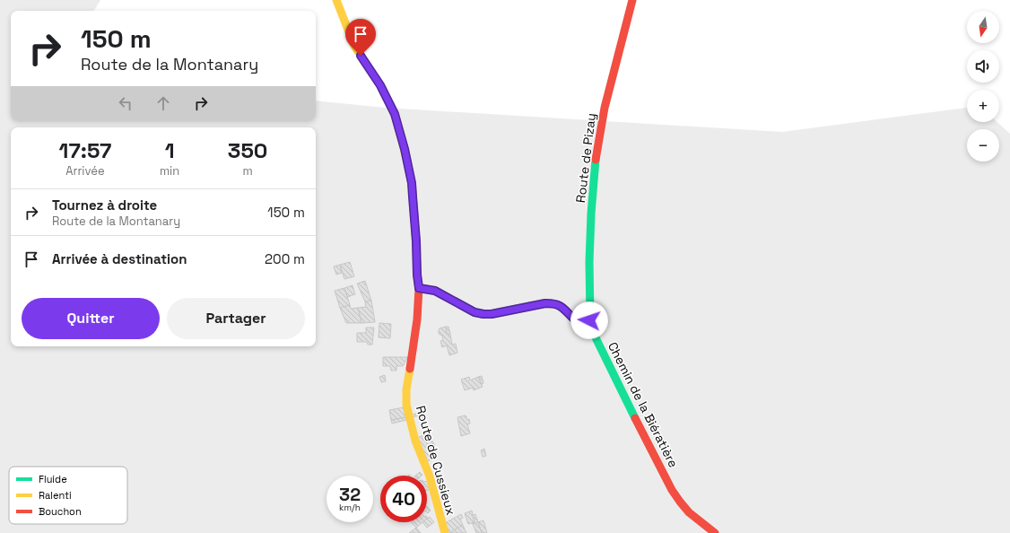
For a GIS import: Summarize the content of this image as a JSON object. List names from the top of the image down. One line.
{"streets":{"street":["Route de Pizay","Chemin de la Biératière","Route de Cussieux"]},"crossings":[["Route de Pizay","Chemin de la Biératière"]],"legend":["Fluide","Ralenti","Bouchon"],"north":"bottom","page":{"map_buttons":["+","−"],"turn":["150 m","Route de la Montanary"],"eta":["17:57","Arrivée","1","min","350","m"],"list":[{"name":"Tournez à droite","note":"Route de la Montanary","value":"150 m"},{"name":"Arrivée à destination","value":"200 m"}],"buttons":["Quitter","Partager"],"speed":"32 km/h","limit":"40"}}
